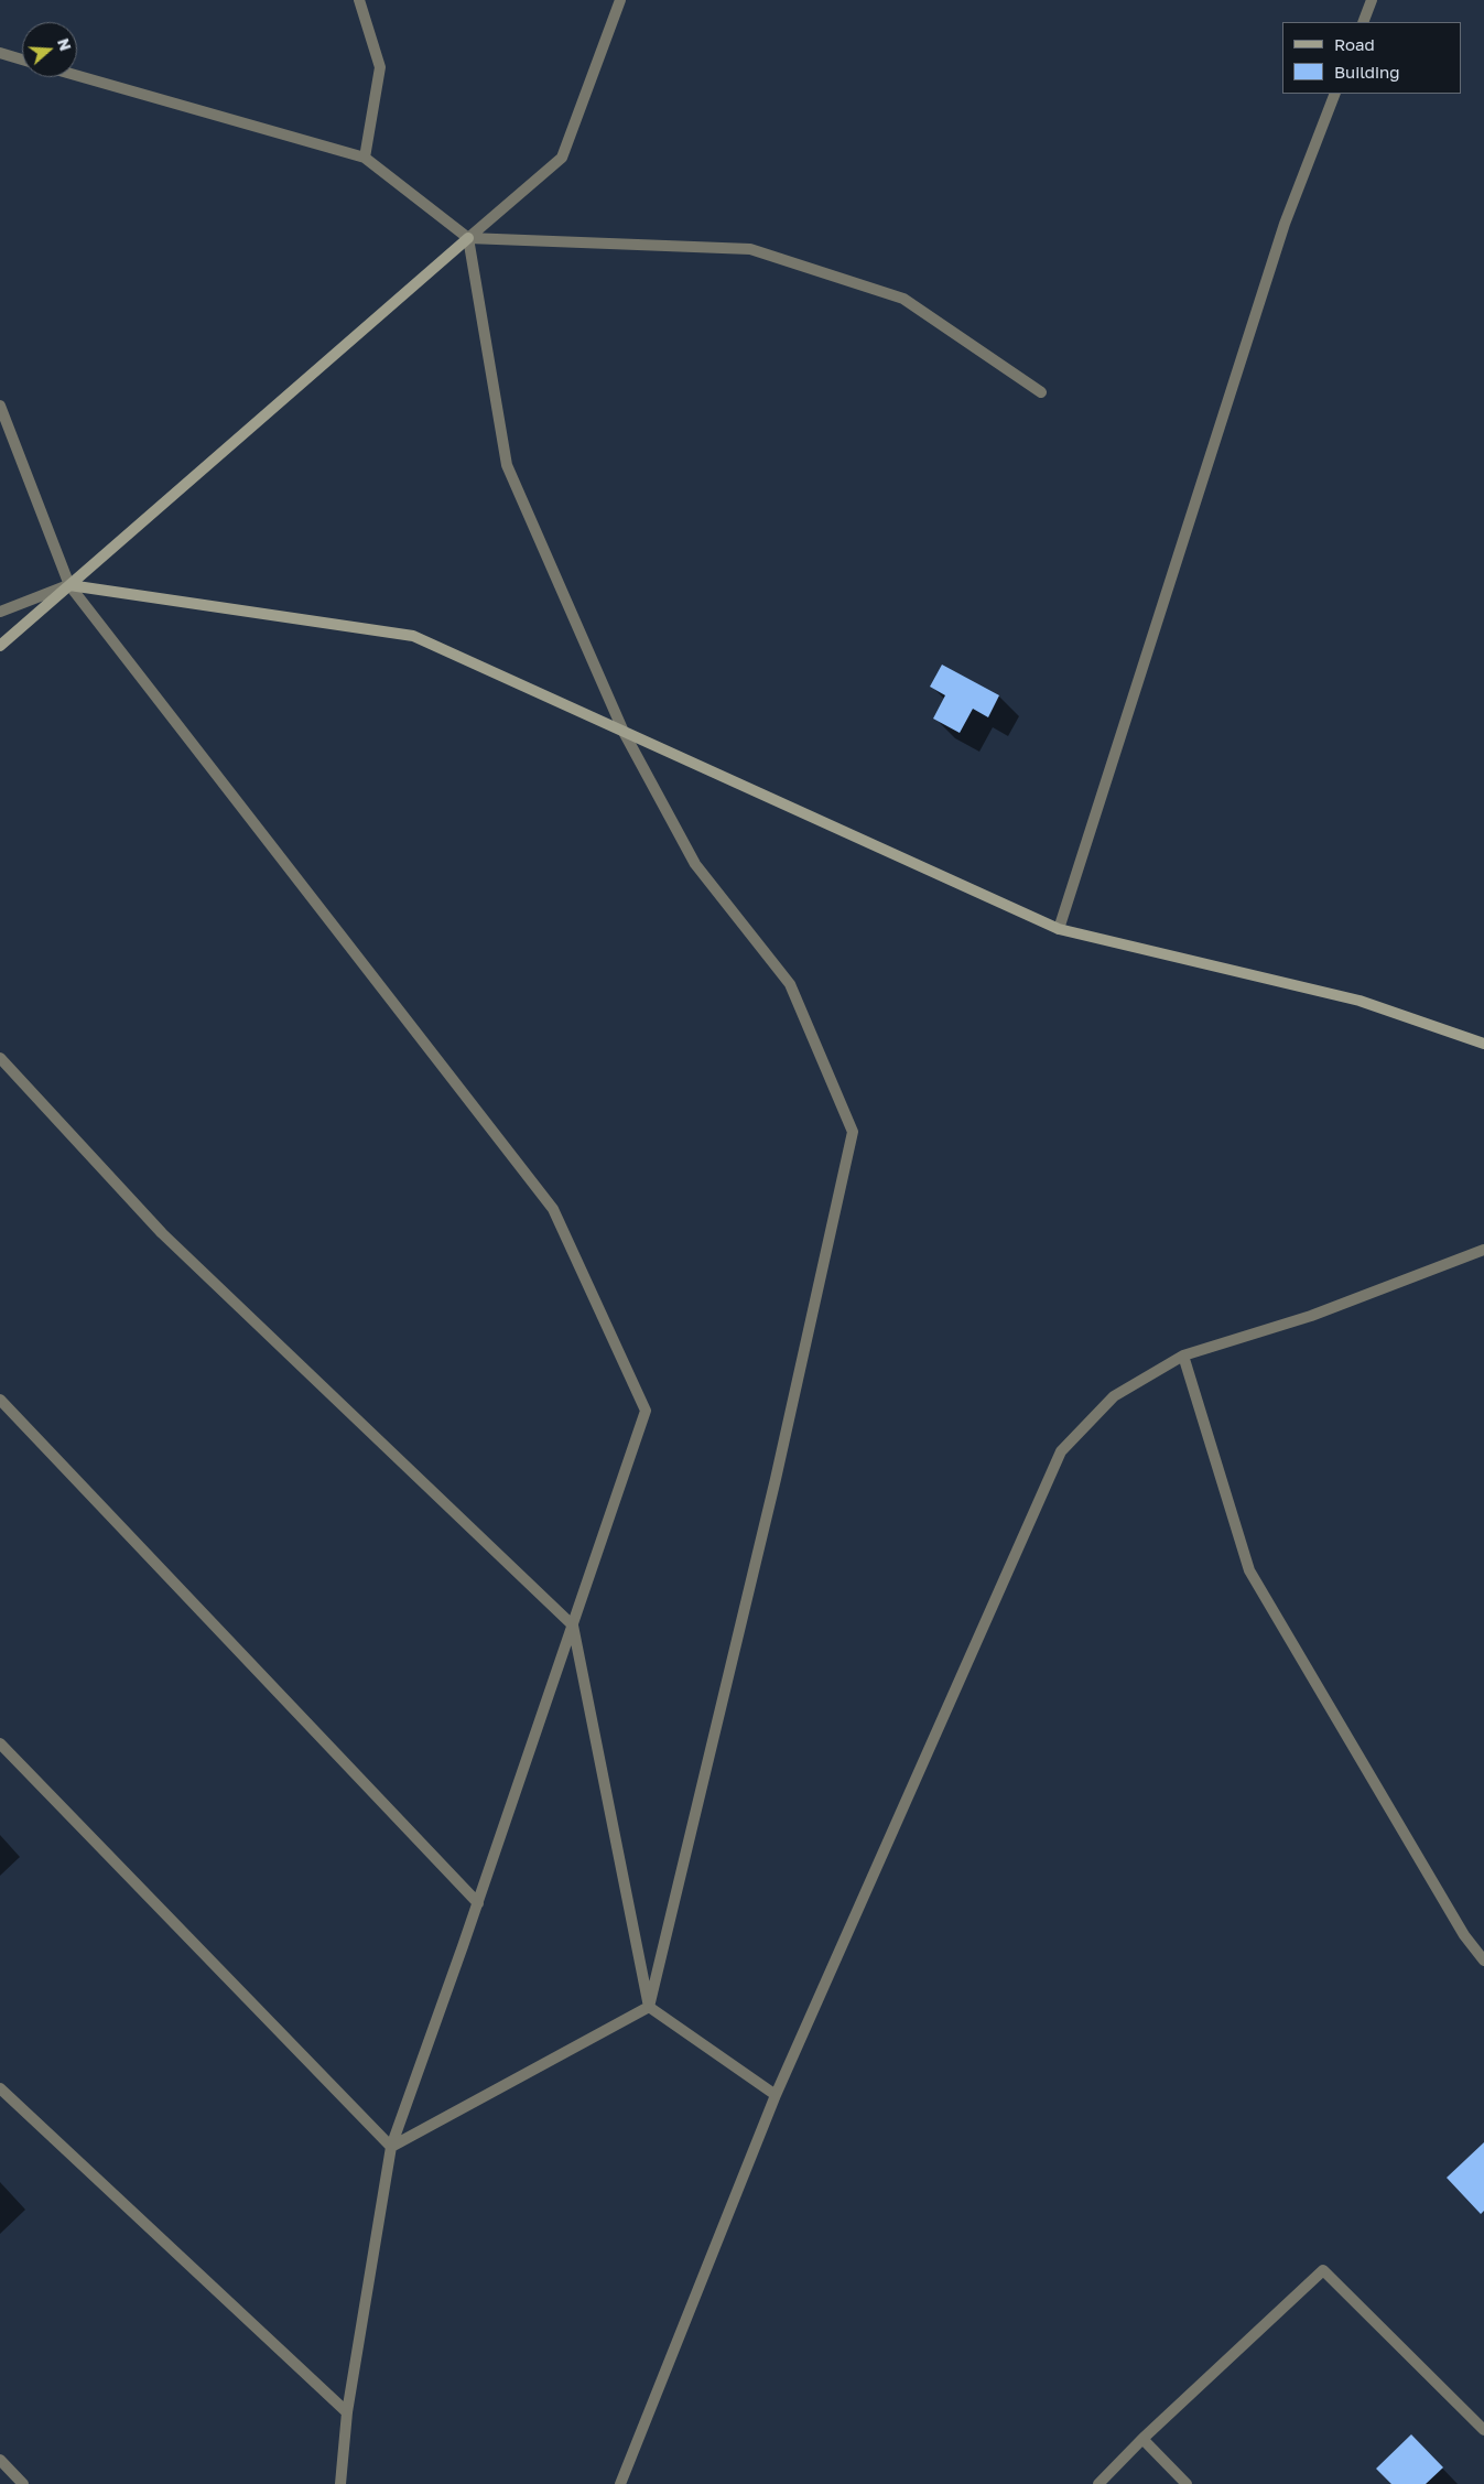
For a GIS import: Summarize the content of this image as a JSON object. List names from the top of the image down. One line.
{"legend":["Road","Building"],"north":"right"}
